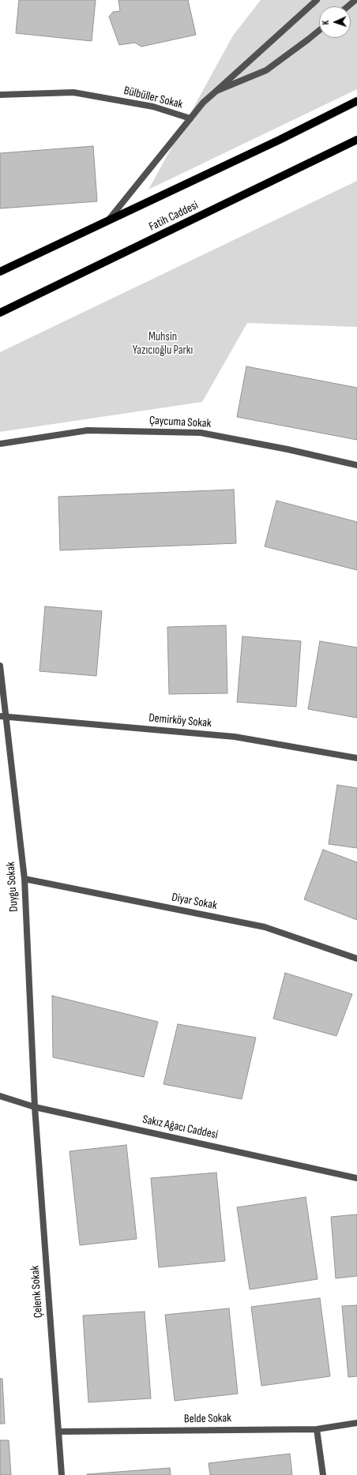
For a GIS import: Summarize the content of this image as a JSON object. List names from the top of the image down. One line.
{"streets":{"main road":["Fatih Caddesi"],"street":["Bülbüller Sokak","Çaycuma Sokak","Demirköy Sokak","Duygu Sokak","Diyar Sokak","Sakız Ağacı Caddesi","Çelenk Sokak","Belde Sokak"]},"crossings":[["Bülbüller Sokak","Fatih Caddesi"],["Demirköy Sokak","Duygu Sokak"],["Duygu Sokak","Diyar Sokak"],["Duygu Sokak","Sakız Ağacı Caddesi"],["Duygu Sokak","Çelenk Sokak"],["Sakız Ağacı Caddesi","Çelenk Sokak"],["Çelenk Sokak","Belde Sokak"]],"parks":["Muhsin Yazıcıoğlu Parkı"],"north":"left"}
